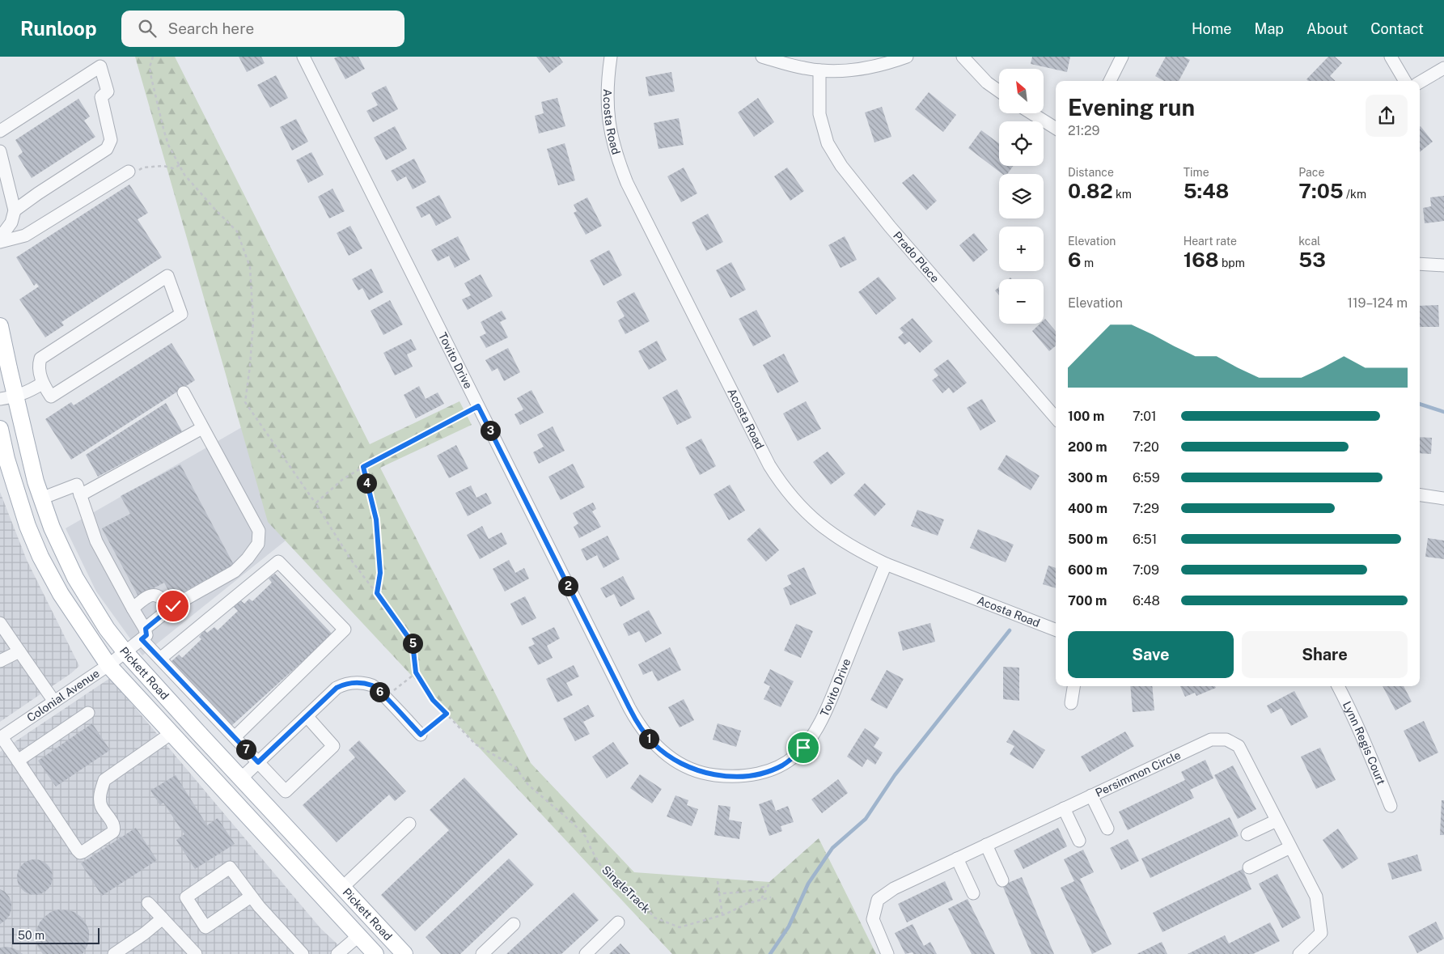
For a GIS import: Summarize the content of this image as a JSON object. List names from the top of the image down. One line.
{"streets":{"main road":["Pickett Road"],"street":["Acosta Road","Prado Place","Tovito Drive","Colonial Avenue","Lynn Regis Court","Persimmon Circle"],"path":["SingleTrack"]},"crossings":[["Acosta Road","Tovito Drive"],["Pickett Road","Colonial Avenue"]],"scale_bar":"50 m","north":"top left","page":{"header":"Runloop","search":"Search here","nav":["Home","Map","About","Contact"],"map_buttons":["+","−"],"heading":["Evening run","21:29"],"stats":[["Distance","0.82 km"],["Time","5:48"],["Pace","7:05 /km"],["Elevation","6 m"],["Heart rate","168 bpm"],["kcal","53"]],"chart":["Elevation","119–124 m"],"list":[{"name":"100 m","note":"7:01"},{"name":"200 m","note":"7:20"},{"name":"300 m","note":"6:59"},{"name":"400 m","note":"7:29"},{"name":"500 m","note":"6:51"},{"name":"600 m","note":"7:09"},{"name":"700 m","note":"6:48"}],"pins":["3","4","2","5","6","1","7"],"buttons":["Save","Share"],"scale":"50 m"}}
